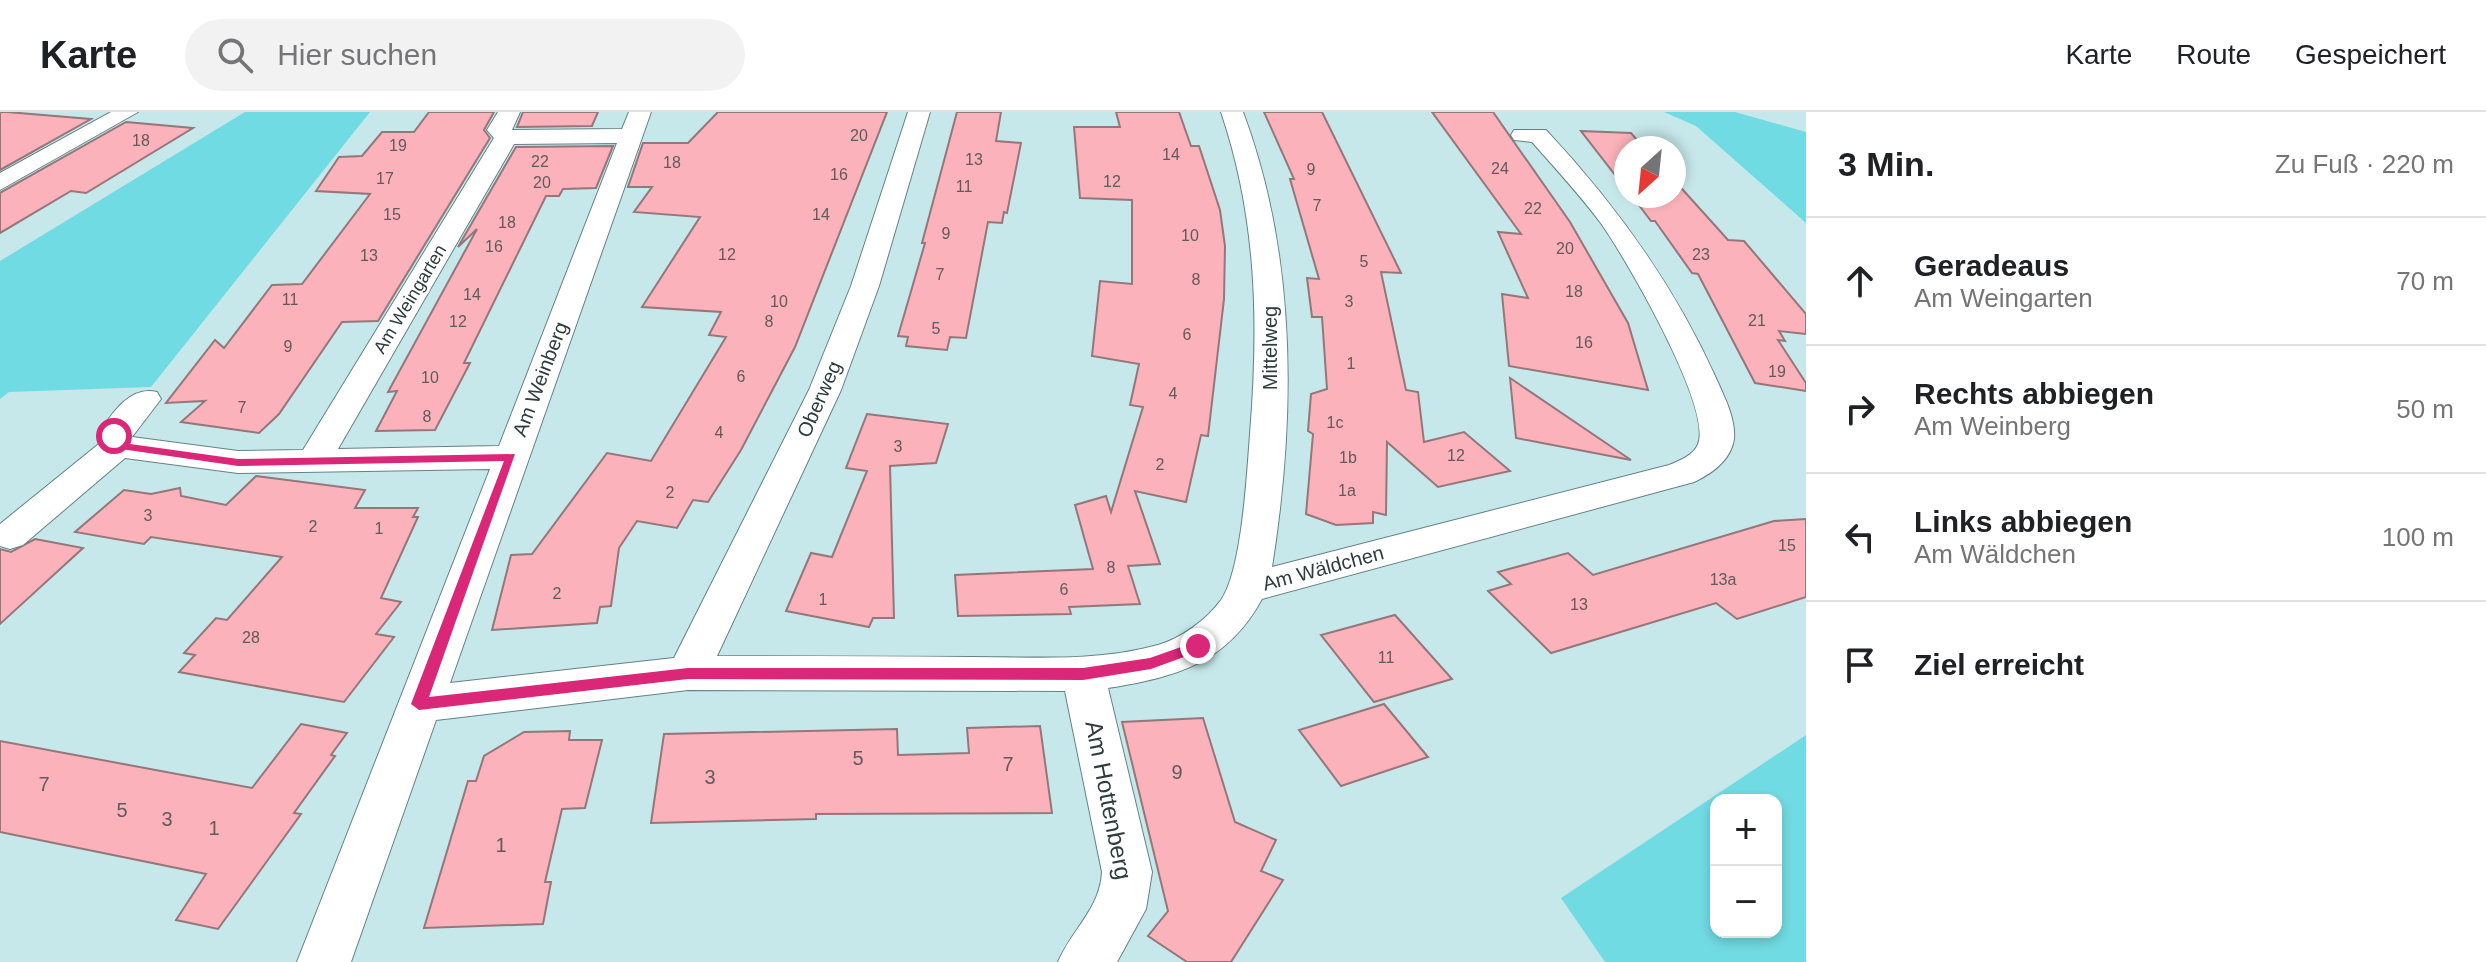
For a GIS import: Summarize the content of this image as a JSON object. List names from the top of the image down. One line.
{"streets":{"street":["Am Weingarten","Mittelweg","Am Weinberg","Oberweg","Am Wäldchen","Am Hottenberg"]},"crossings":[["Am Weingarten","Am Weinberg"],["Mittelweg","Am Wäldchen"],["Am Weinberg","Am Wäldchen"],["Oberweg","Am Wäldchen"],["Am Wäldchen","Am Hottenberg"]],"house_numbers":["20","18","19","14","13","22","18","24","9","16","17","12","20","11","7","22","15","14","18","9","10","16","20","12","23","13","5","7","8","18","14","11","10","3","21","12","8","5","6","16","9","1","19","6","10","4","7","8","1c","4","3","12","1b","2","1a","2","3","2","1","15","8","13a","6","2","1","13","28","11","5","7","9","3","7","5","3","1","1"],"north":"bottom left","page":{"header":"Karte","search":"Hier suchen","nav":["Karte","Route","Gespeichert"],"heading":["3 Min.","Zu Fuß · 220 m"],"list":[["Geradeaus","Am Weingarten","70 m"],["Rechts abbiegen","Am Weinberg","50 m"],["Links abbiegen","Am Wäldchen","100 m"],"Ziel erreicht"],"map_buttons":["+","−"]}}
